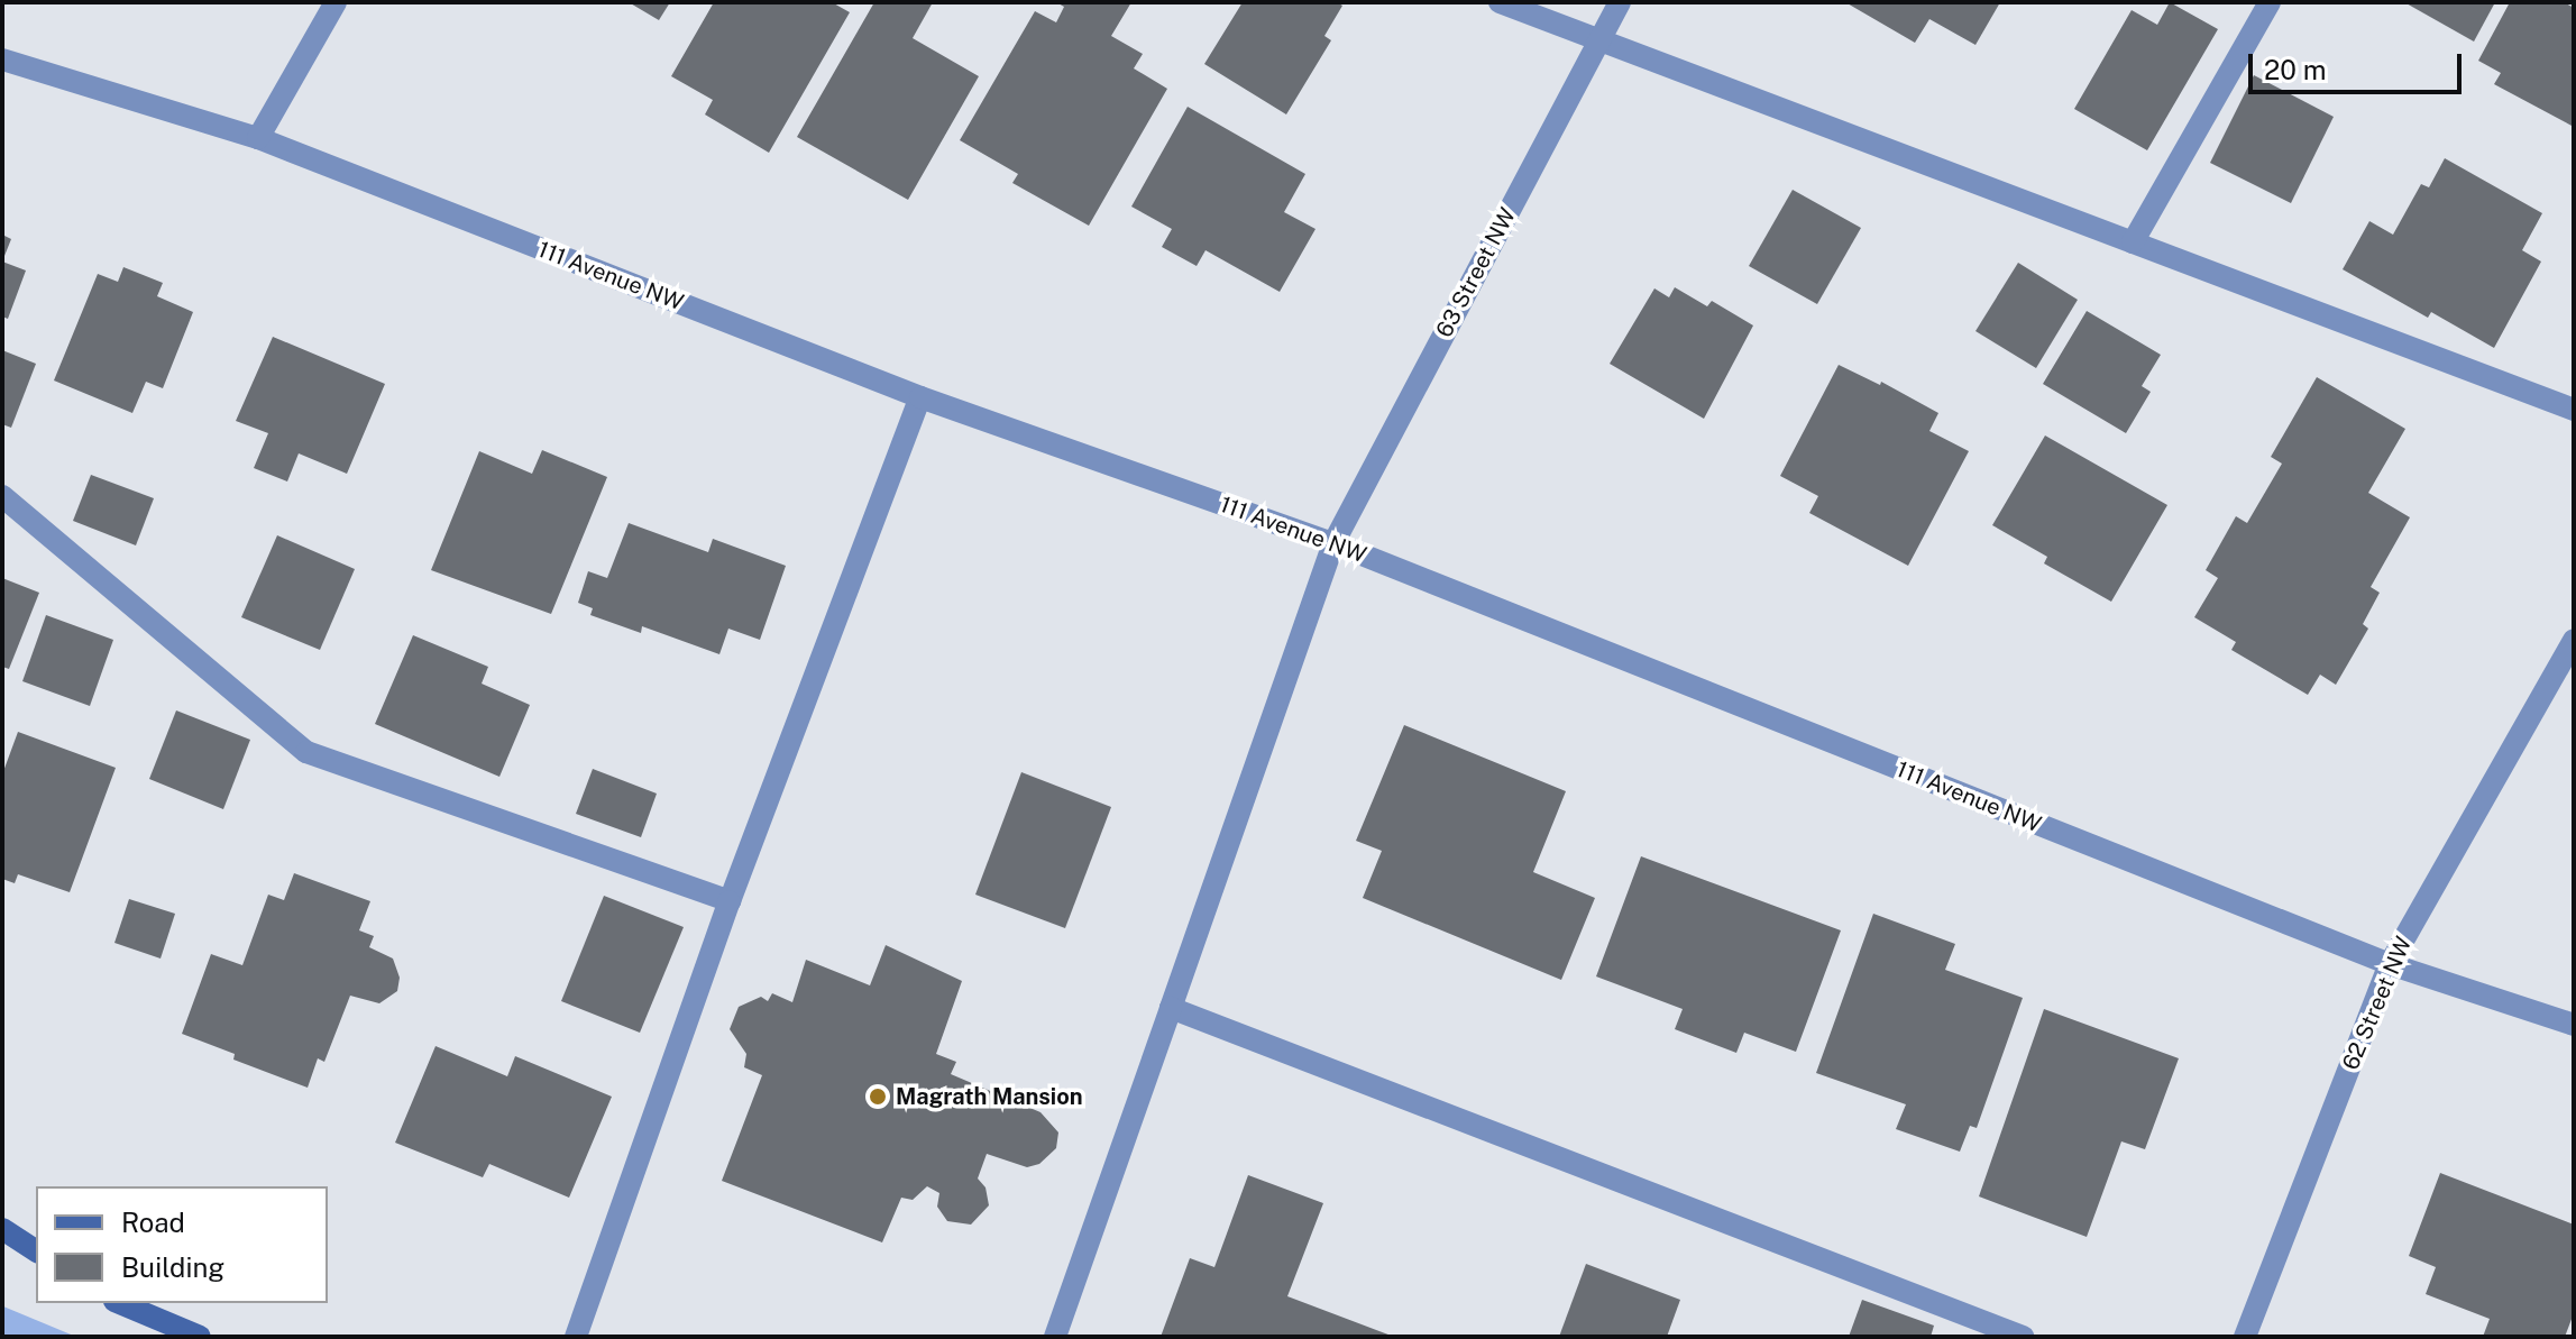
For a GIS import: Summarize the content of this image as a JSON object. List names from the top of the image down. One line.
{"streets":{"street":["63 Street NW","111 Avenue NW","62 Street NW"]},"crossings":[["63 Street NW","111 Avenue NW"],["111 Avenue NW","62 Street NW"]],"places":["Magrath Mansion"],"legend":["Road","Building"],"scale_bar":"20 m"}
